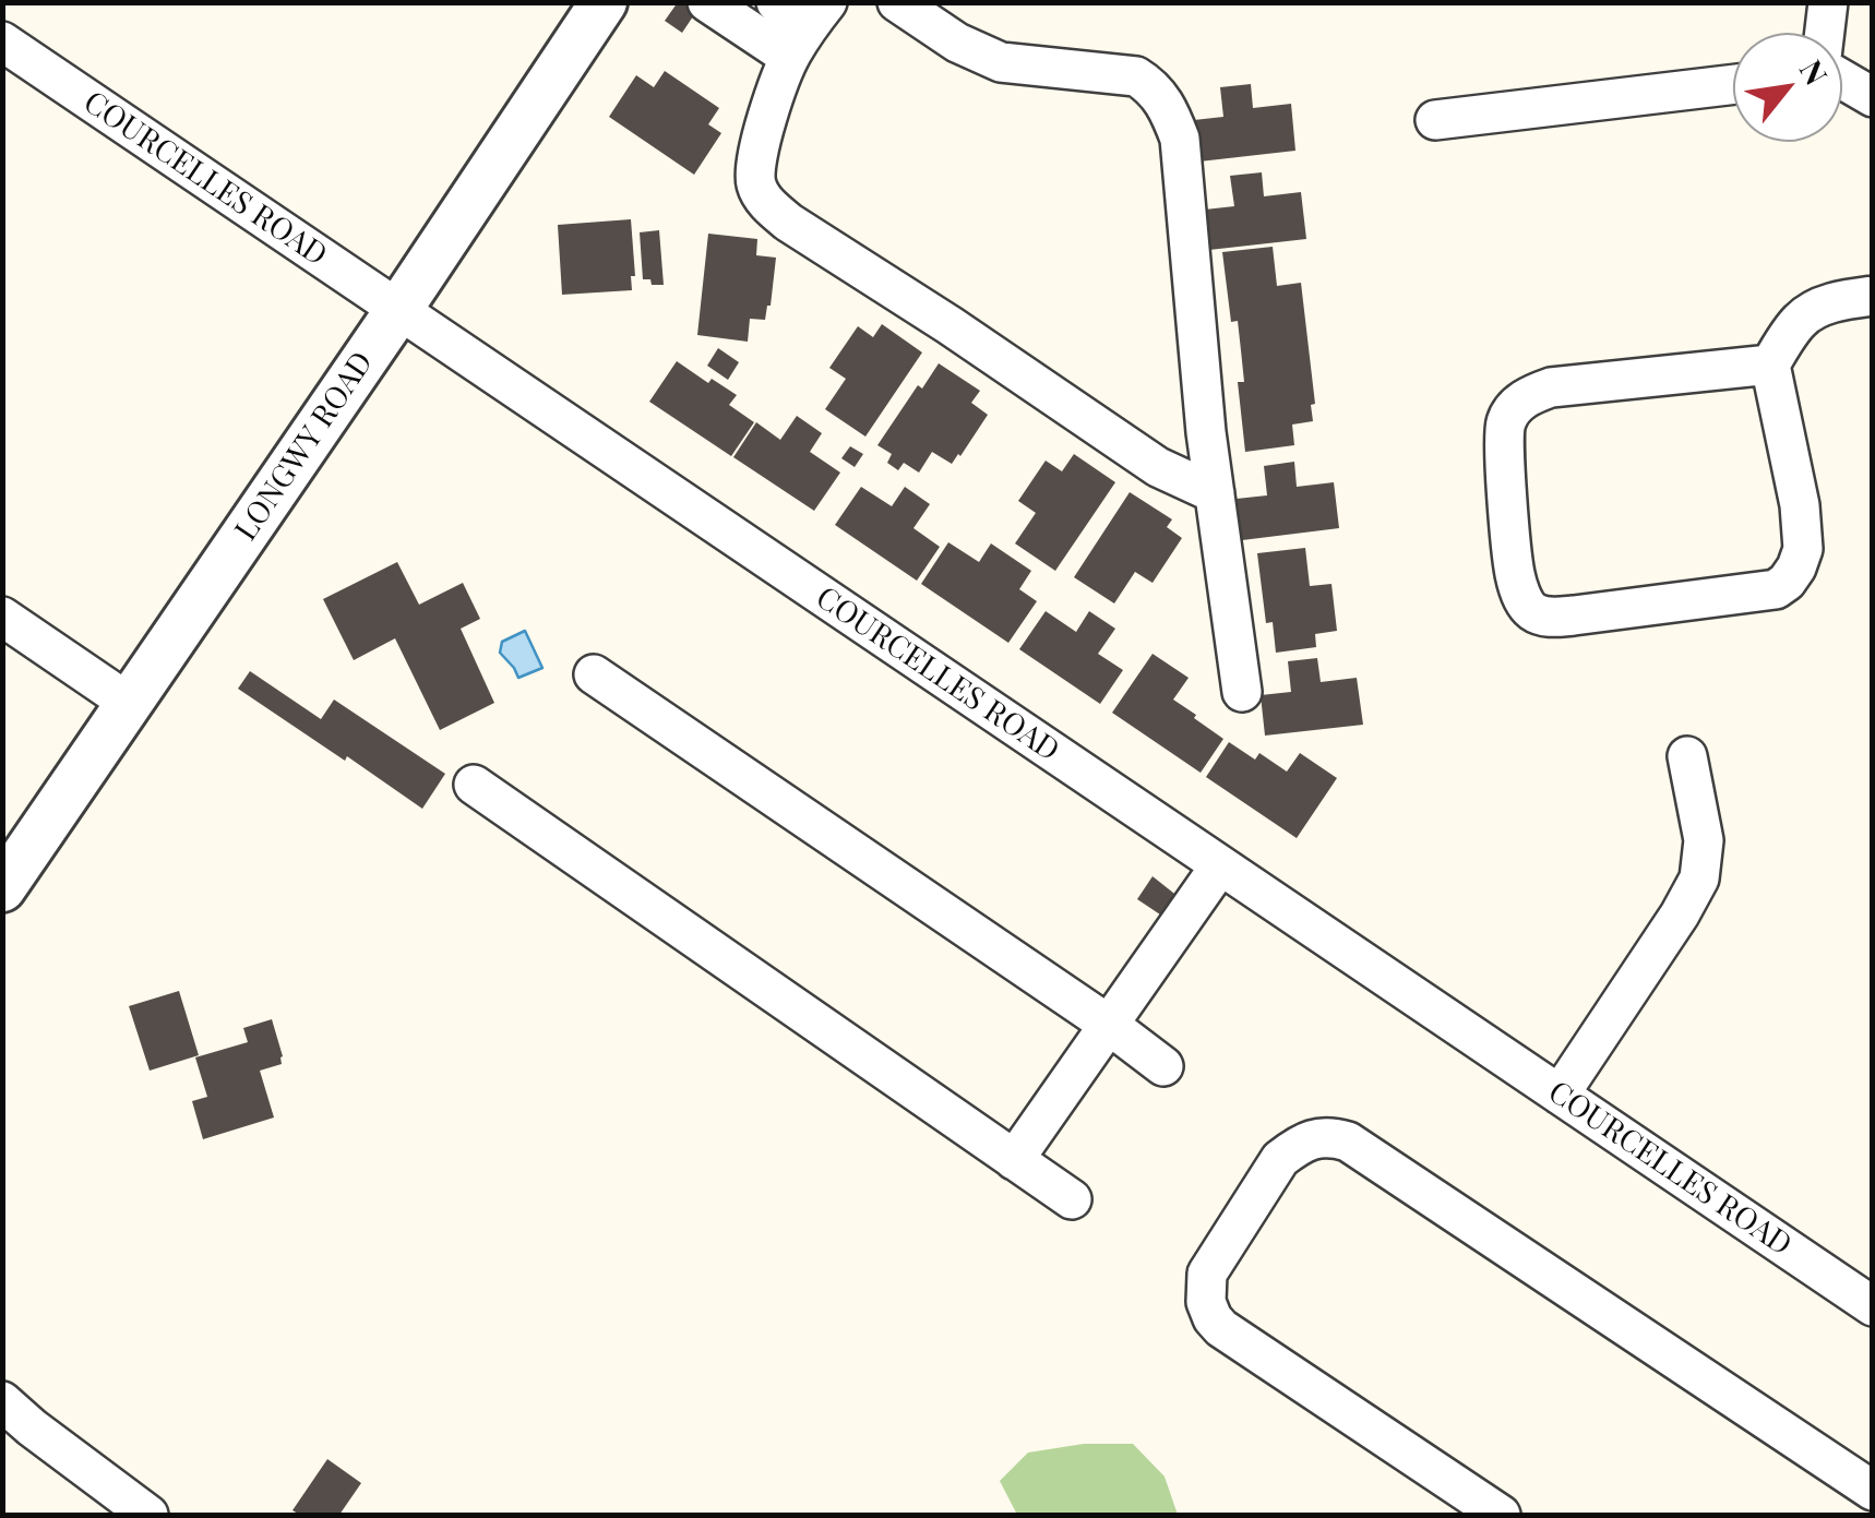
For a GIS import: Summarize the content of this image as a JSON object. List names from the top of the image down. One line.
{"streets":{"street":["COURCELLES ROAD","LONGWY ROAD"]},"crossings":[["COURCELLES ROAD","LONGWY ROAD"]],"north":"top right"}
